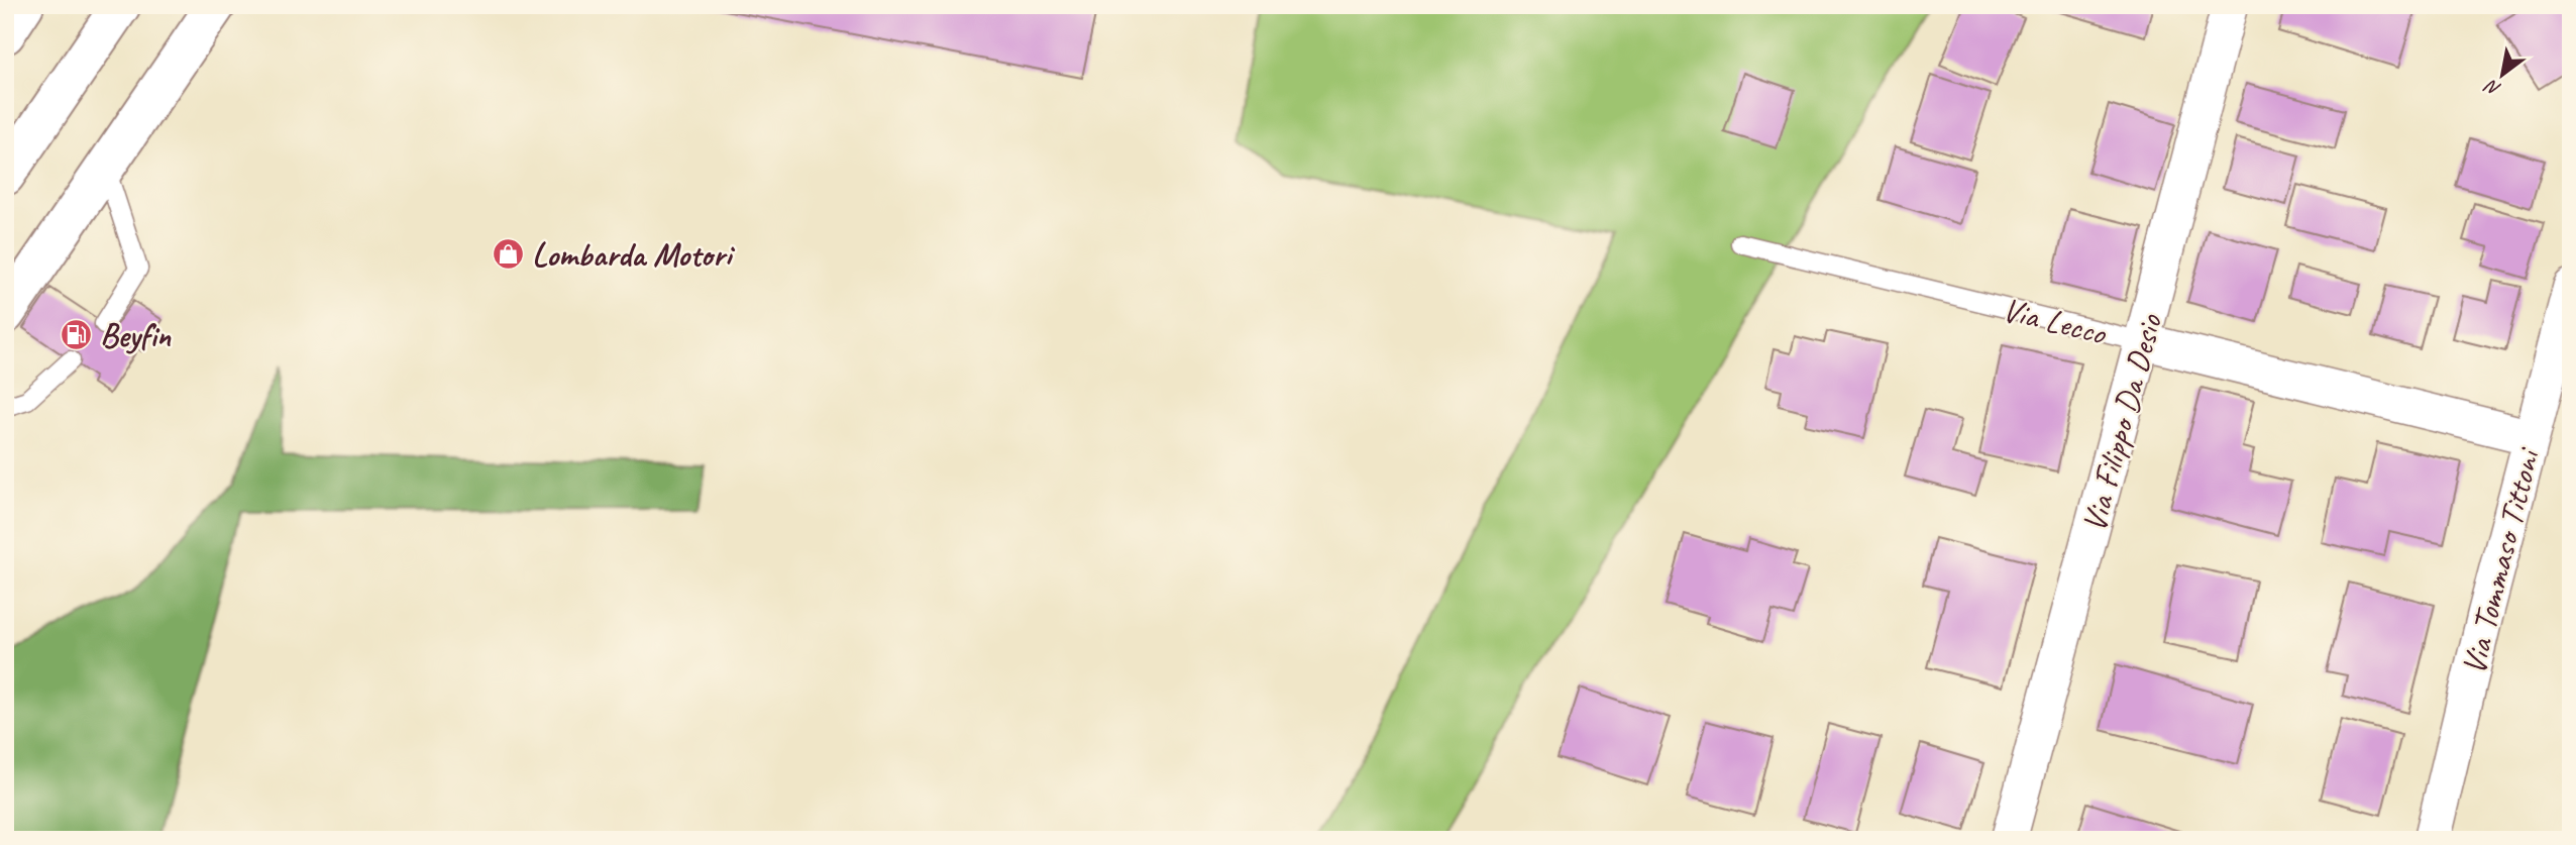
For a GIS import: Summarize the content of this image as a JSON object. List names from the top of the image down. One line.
{"streets":{"street":["Via Lecco","Via Filippo Da Desio","Via Tommaso Tittoni"]},"crossings":[["Via Lecco","Via Filippo Da Desio"],["Via Lecco","Via Tommaso Tittoni"]],"places":{"shop":["Lombarda Motori"],"fuel station":["Beyfin"]},"north":"bottom left"}
